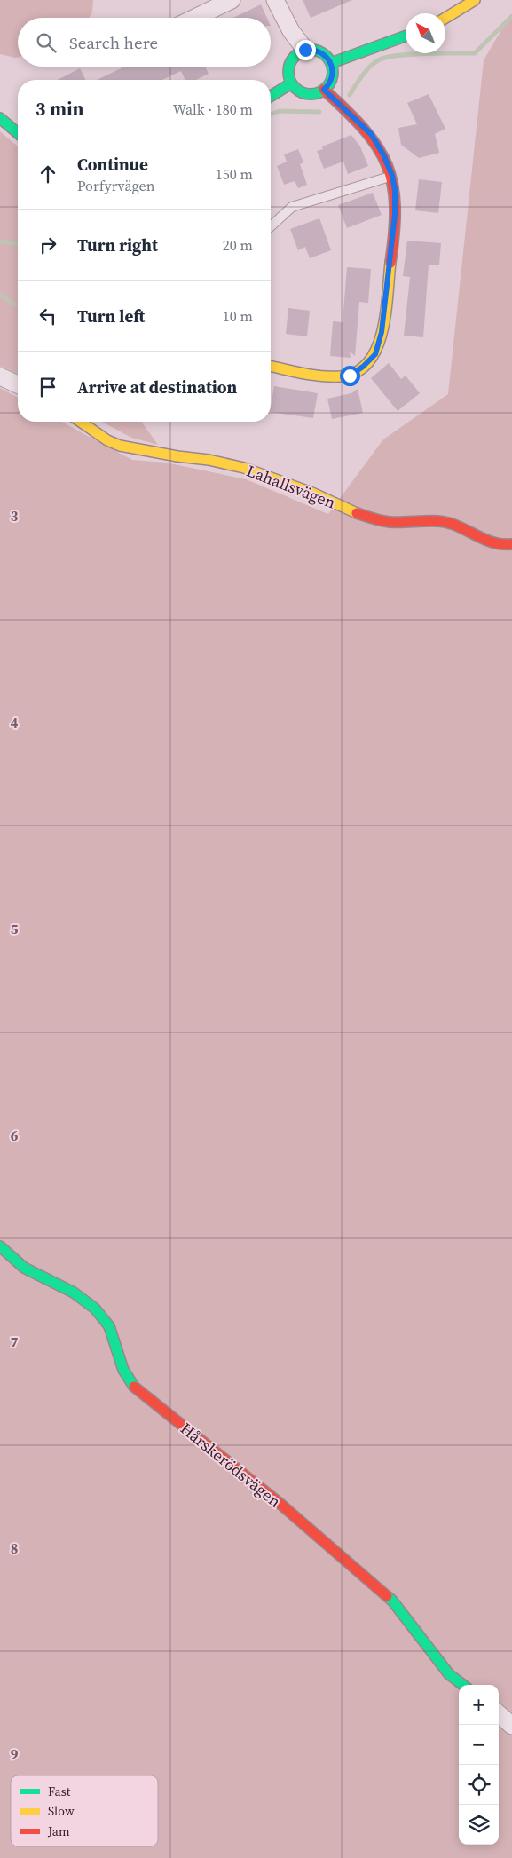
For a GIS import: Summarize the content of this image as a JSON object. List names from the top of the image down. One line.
{"streets":{"street":["Lahallsvägen","Hårskerödsvägen"]},"legend":["Fast","Slow","Jam"],"north":"top left","page":{"search":"Search here","heading":["3 min","Walk · 180 m"],"list":[["Continue","Porfyrvägen","150 m"],["Turn right","20 m"],["Turn left","10 m"],"Arrive at destination"],"map_buttons":["+","−"]},"grid":{"rows":["3","4","5","6","7","8","9"]}}
